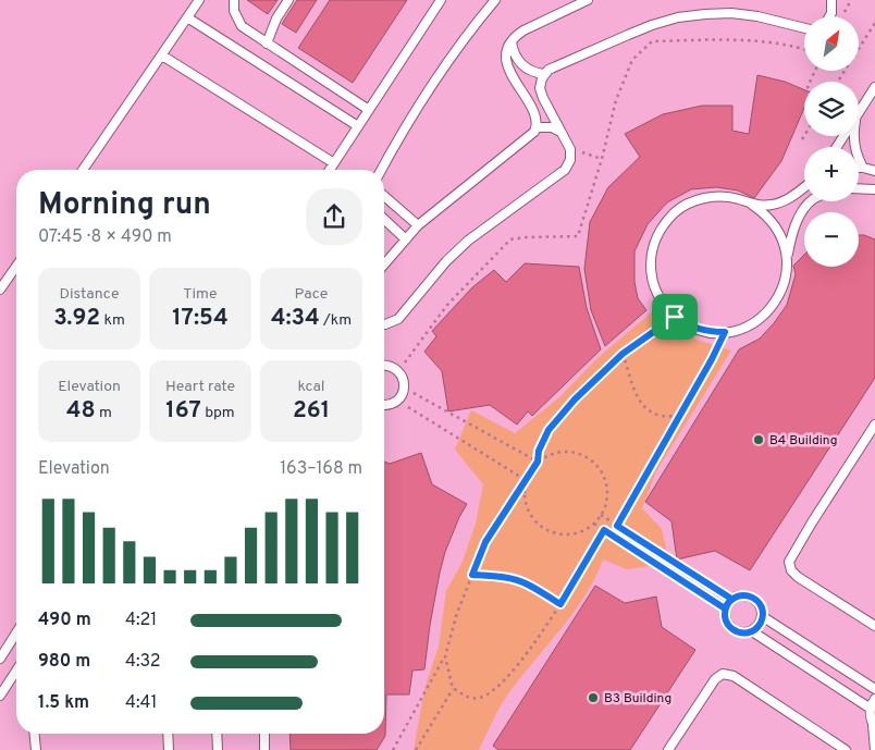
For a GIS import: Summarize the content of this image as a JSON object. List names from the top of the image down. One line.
{"places":["B4 Building","B3 Building"],"north":"top right","page":{"map_buttons":["+","−"],"heading":["Morning run","07:45 · 8 × 490 m"],"stats":[["Distance","3.92 km"],["Time","17:54"],["Pace","4:34 /km"],["Elevation","48 m"],["Heart rate","167 bpm"],["kcal","261"]],"chart":["Elevation","163–168 m"],"list":[{"name":"490 m","note":"4:21"},{"name":"980 m","note":"4:32"},{"name":"1.5 km","note":"4:41"}]}}
